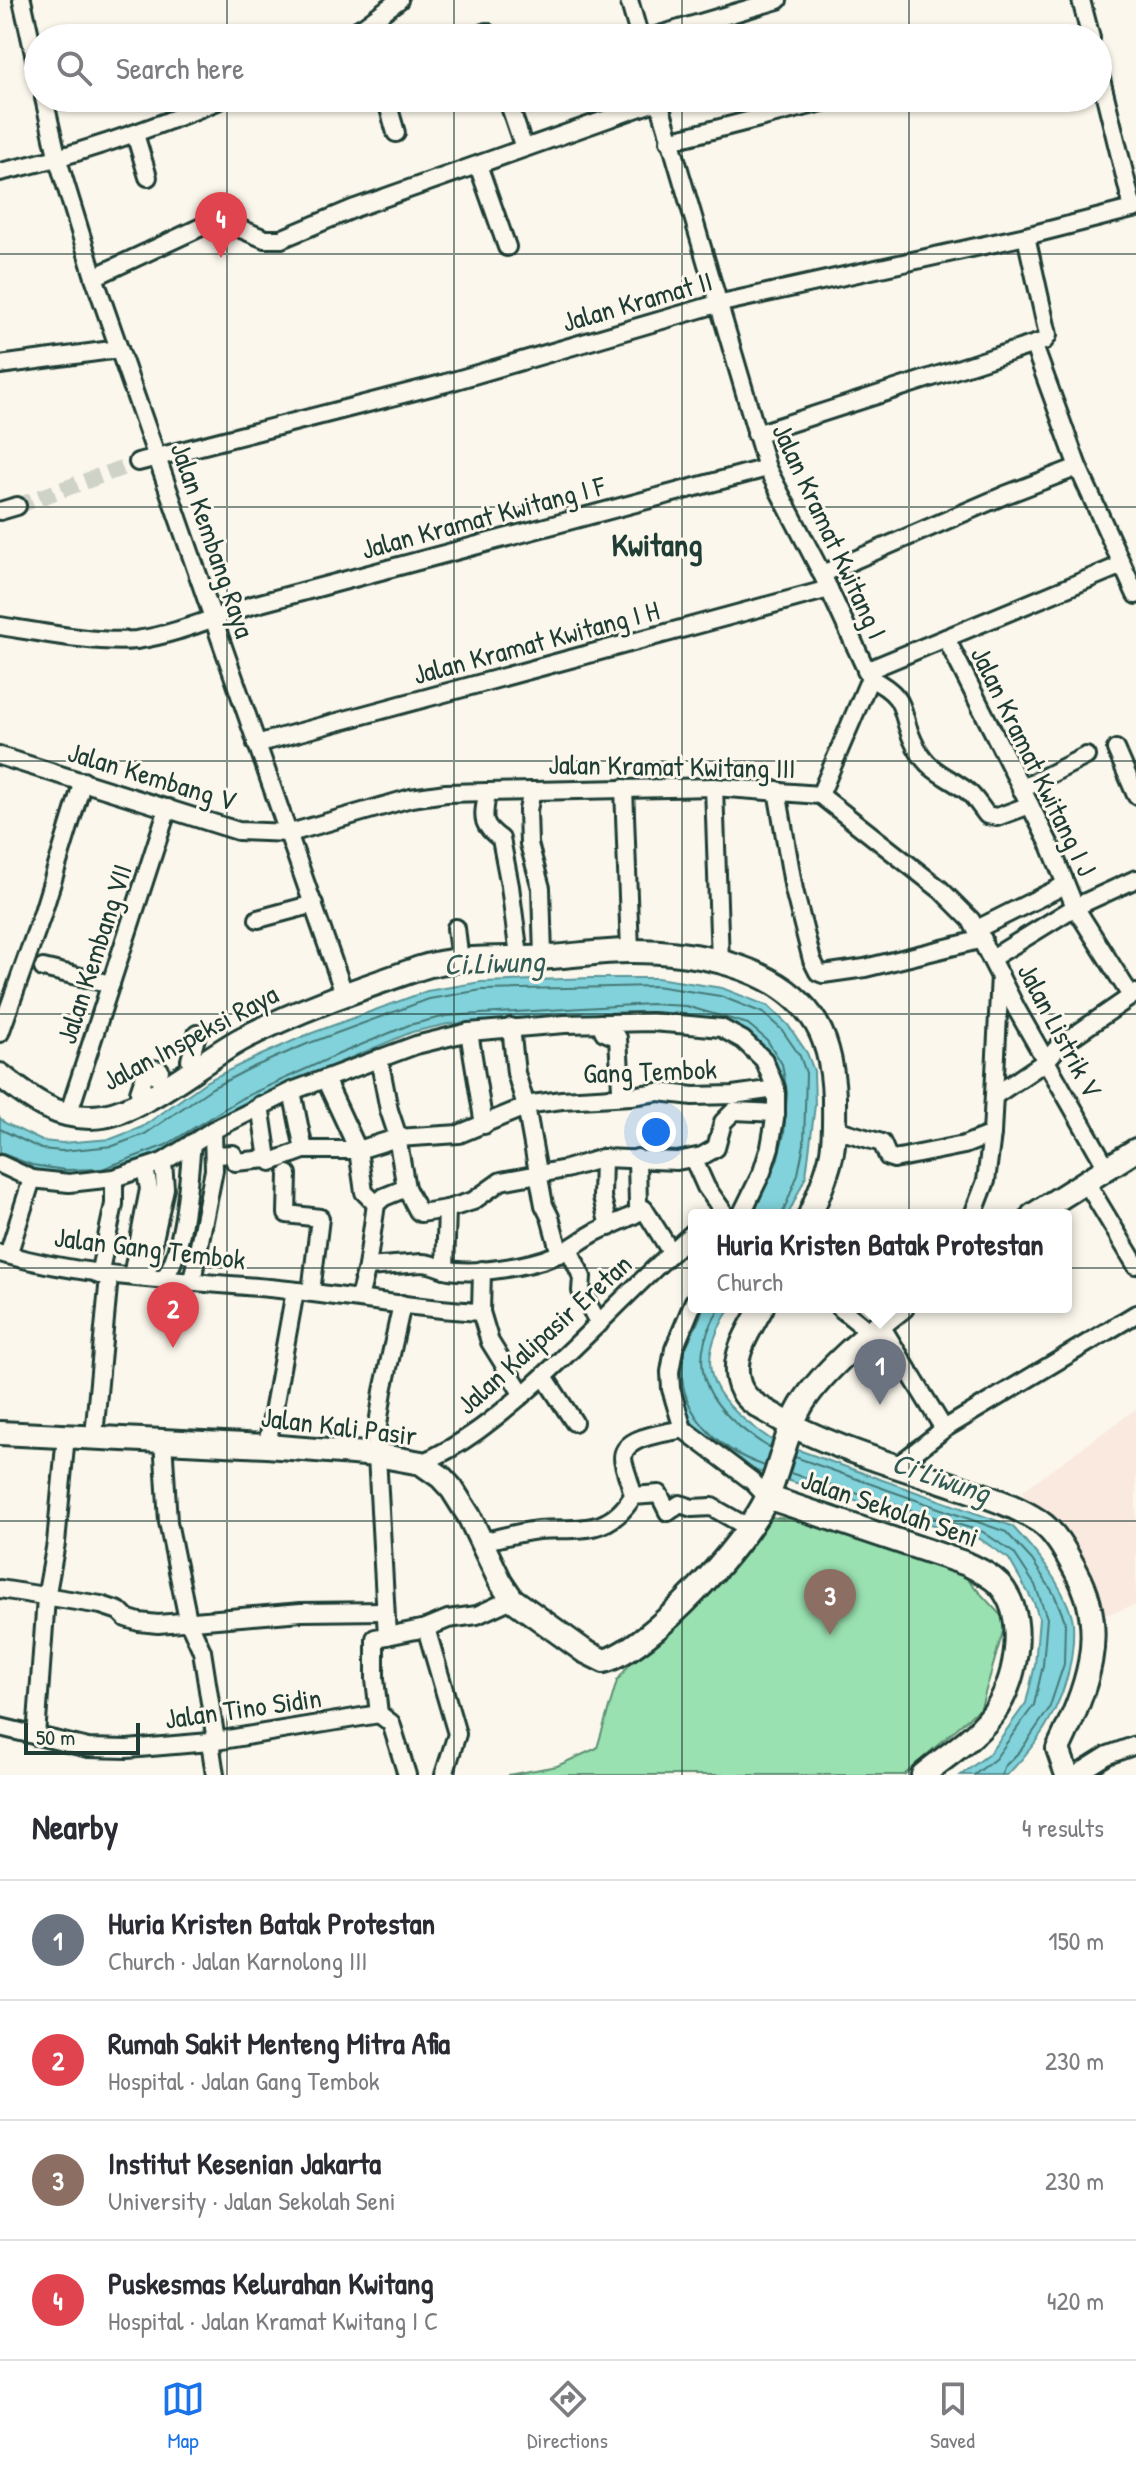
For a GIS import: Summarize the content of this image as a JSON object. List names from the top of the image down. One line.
{"streets":{"street":["Jalan Kramat II","Jalan Kramat Kwitang I F","Jalan Kramat Kwitang I","Jalan Kembang Raya","Jalan Kramat Kwitang I H","Jalan Kramat Kwitang I J","Jalan Kramat Kwitang III","Jalan Kembang V","Jalan Kembang VII","Jalan Listrik V","Jalan Inspeksi Raya","Gang Tembok","Jalan Gang Tembok","Jalan Kalipasir Eretan","Jalan Kali Pasir","Jalan Sekolah Seni","Jalan Tino Sidin"]},"crossings":[["Jalan Kramat II","Jalan Kramat Kwitang I"],["Jalan Kramat II","Jalan Kembang Raya"],["Jalan Kramat Kwitang I F","Jalan Kramat Kwitang I"],["Jalan Kramat Kwitang I F","Jalan Kembang Raya"],["Jalan Kramat Kwitang I","Jalan Kramat Kwitang I H"],["Jalan Kramat Kwitang I","Jalan Kramat Kwitang III"],["Jalan Kembang Raya","Jalan Kramat Kwitang I H"],["Jalan Kembang Raya","Jalan Kramat Kwitang III"],["Jalan Kembang Raya","Jalan Kembang V"],["Jalan Kembang Raya","Jalan Inspeksi Raya"],["Jalan Kramat Kwitang III","Jalan Kembang V"],["Jalan Kramat Kwitang III","Jalan Listrik V"],["Jalan Kembang V","Jalan Kembang VII"],["Jalan Kembang VII","Jalan Inspeksi Raya"],["Jalan Kalipasir Eretan","Jalan Kali Pasir"],["Jalan Kali Pasir","Jalan Sekolah Seni"]],"districts":["Kwitang"],"water":["Ci Liwung"],"scale_bar":"50 m","page":{"search":"Search here","pins":["4","2","1","3"],"popup":["Huria Kristen Batak Protestan","Church"],"scale":"50 m","heading":["Nearby","4 results"],"list":[{"mark":"1","name":"Huria Kristen Batak Protestan","note":"Church · Jalan Karnolong III","value":"150 m"},{"mark":"2","name":"Rumah Sakit Menteng Mitra Afia","note":"Hospital · Jalan Gang Tembok","value":"230 m"},{"mark":"3","name":"Institut Kesenian Jakarta","note":"University · Jalan Sekolah Seni","value":"230 m"},{"mark":"4","name":"Puskesmas Kelurahan Kwitang","note":"Hospital · Jalan Kramat Kwitang I C","value":"420 m"}],"nav":["Map","Directions","Saved"]}}
